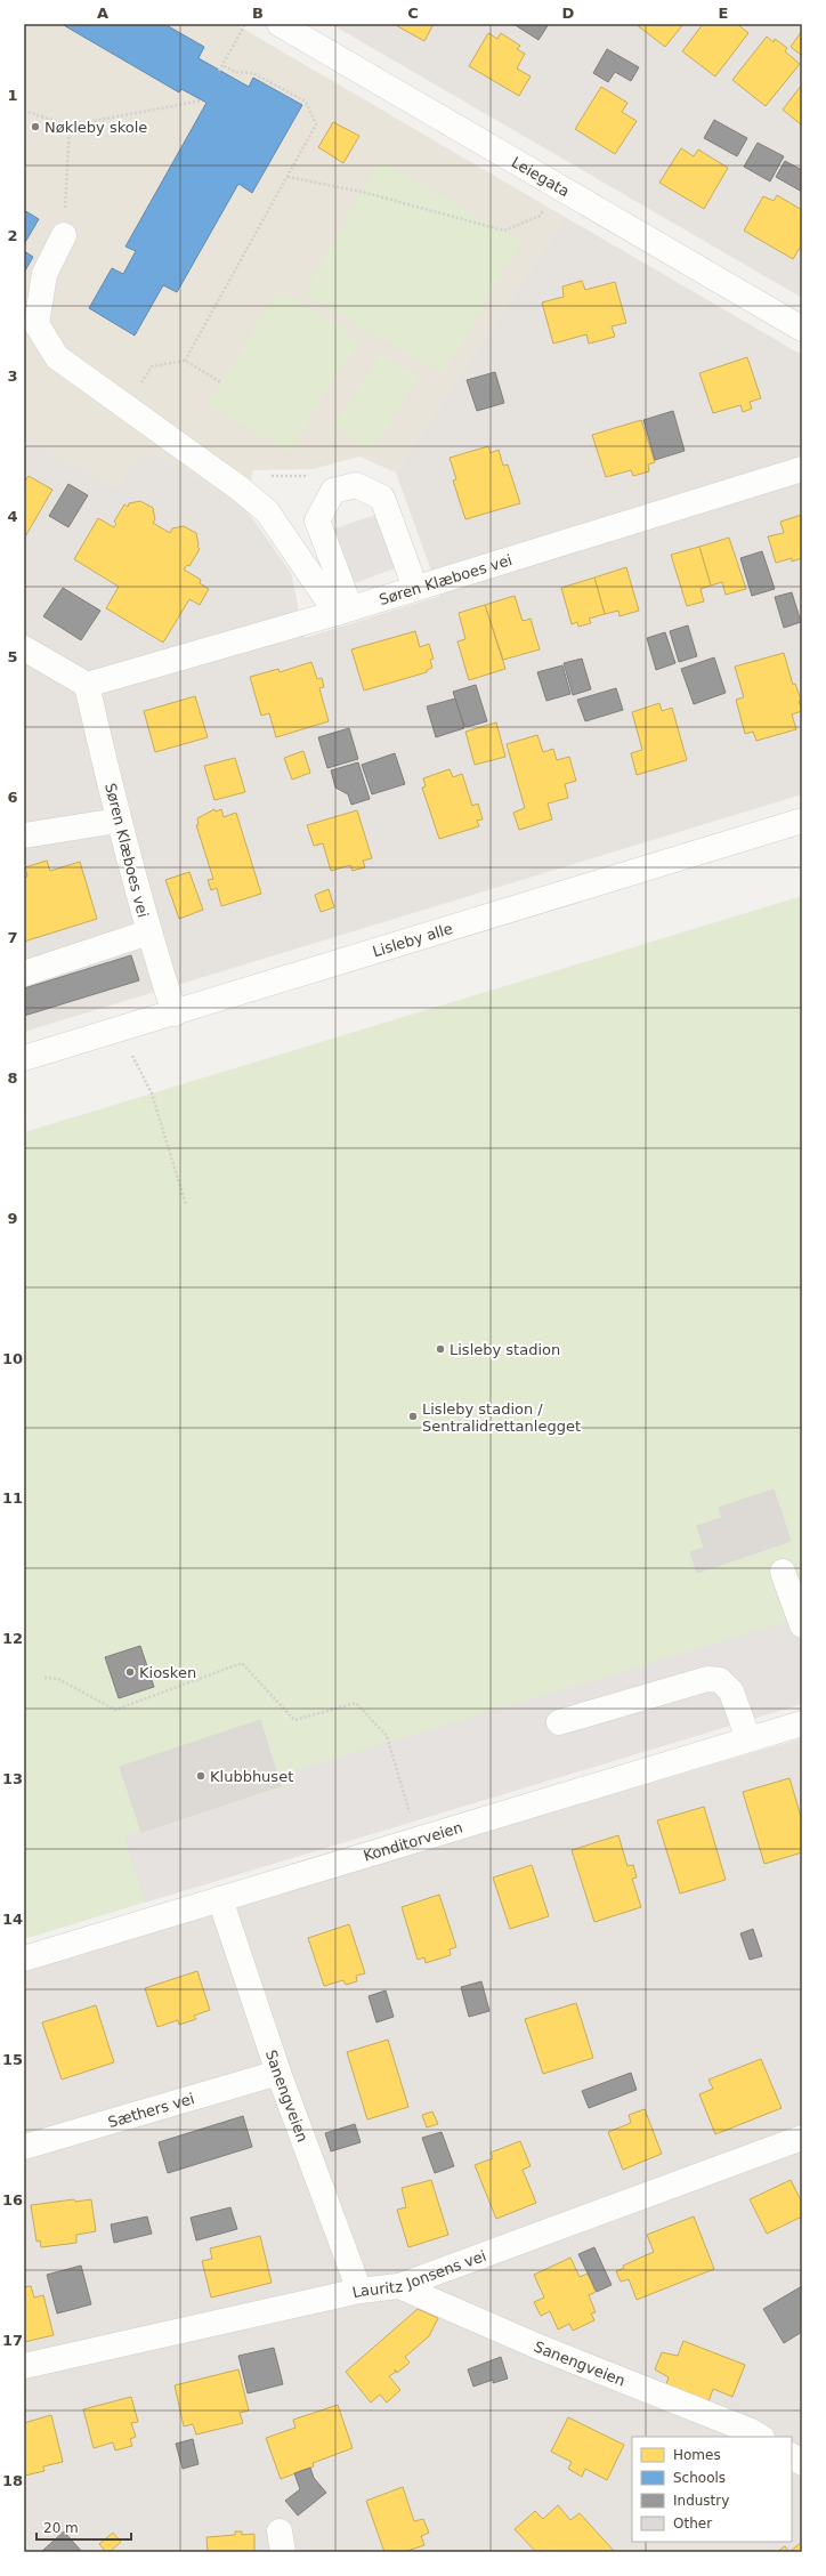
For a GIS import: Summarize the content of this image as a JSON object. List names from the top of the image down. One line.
{"streets":{"street":["Leiegata","Søren Klæboes vei","Lisleby alle","Konditorveien","Sanengveien","Sæthers vei","Lauritz Jonsens vei"]},"crossings":[["Søren Klæboes vei","Lisleby alle"],["Konditorveien","Sanengveien"],["Sanengveien","Sæthers vei"],["Sanengveien","Lauritz Jonsens vei"]],"places":["Nøkleby skole","Lisleby stadion","Lisleby stadion / Sentralidrettanlegget","Kiosken","Klubbhuset"],"legend":["Homes","Schools","Industry","Other"],"scale_bar":"20 m","grid":{"columns":["A","B","C","D","E"],"rows":["1","2","3","4","5","6","7","8","9","10","11","12","13","14","15","16","17","18"]}}
